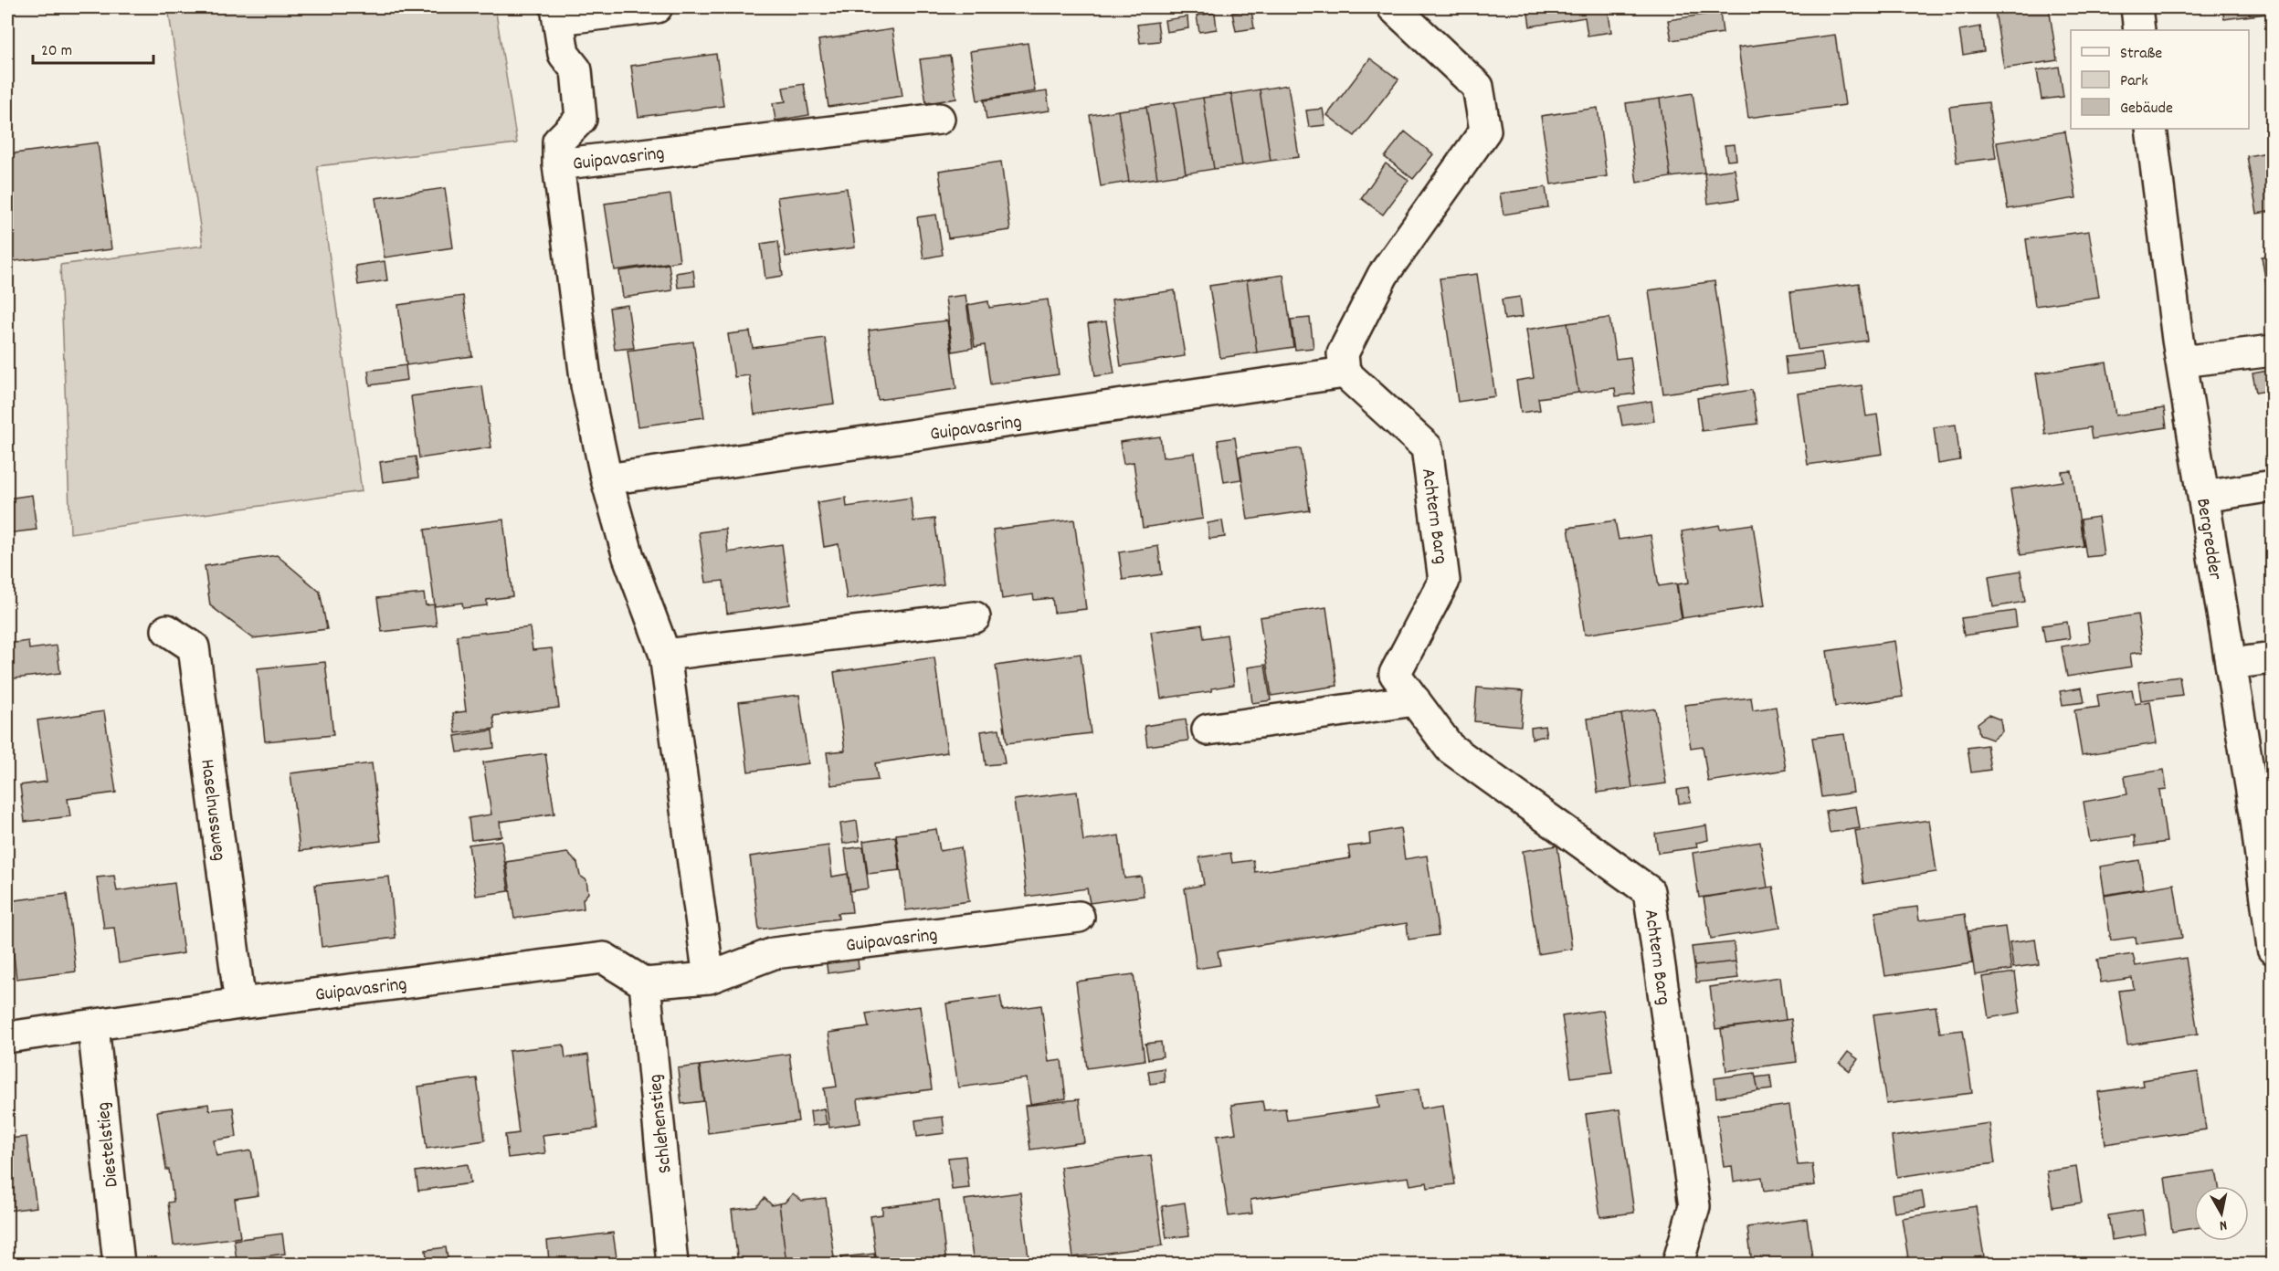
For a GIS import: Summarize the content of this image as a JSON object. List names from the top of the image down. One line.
{"streets":{"street":["Guipavasring","Achtern Barg","Bergredder","Haselnussweg","Schlehenstieg","Diestelstieg"]},"crossings":[["Guipavasring","Achtern Barg"],["Guipavasring","Haselnussweg"],["Guipavasring","Schlehenstieg"],["Guipavasring","Diestelstieg"]],"legend":["Straße","Park","Gebäude"],"scale_bar":"20 m","north":"bottom"}
